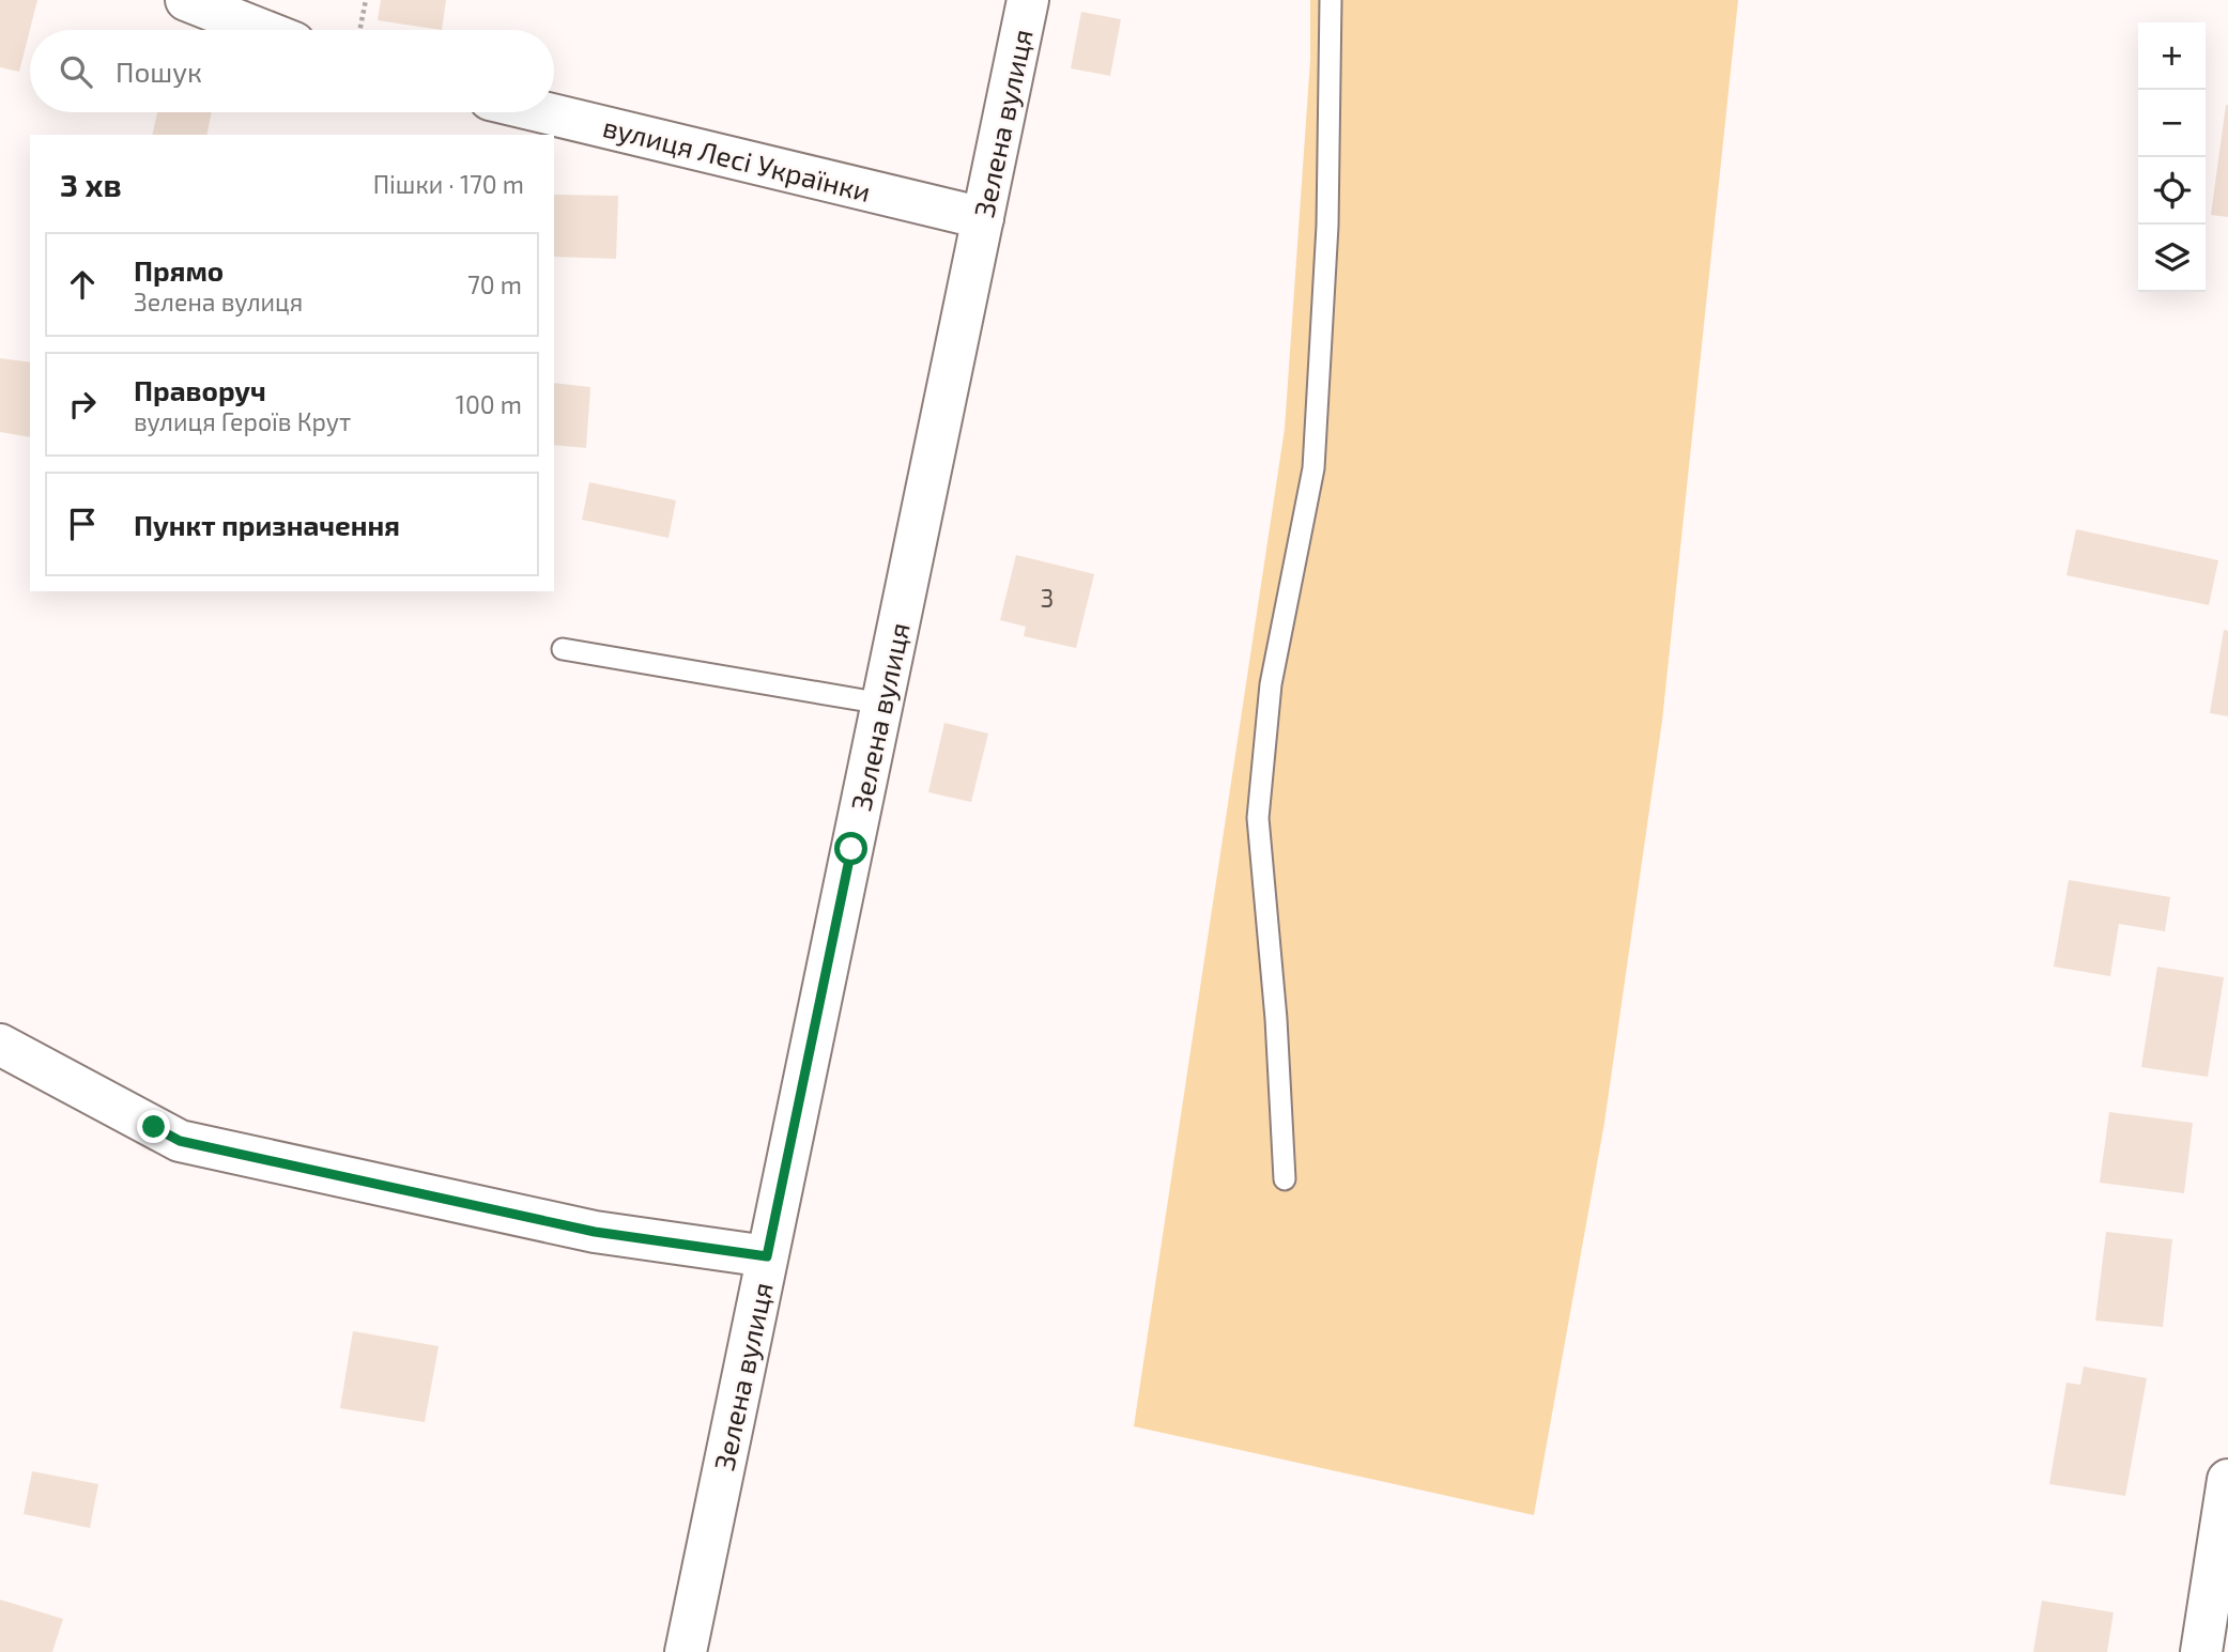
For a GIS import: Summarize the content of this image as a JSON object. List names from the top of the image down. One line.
{"streets":{"street":["Зелена вулиця","вулиця Лесі Українки"]},"crossings":[["Зелена вулиця","вулиця Лесі Українки"]],"house_numbers":["3"],"page":{"map_buttons":["+","−"],"search":"Пошук","heading":["3 хв","Пішки · 170 m"],"list":[["Прямо","Зелена вулиця","70 m"],["Праворуч","вулиця Героїв Крут","100 m"],"Пункт призначення"]}}
